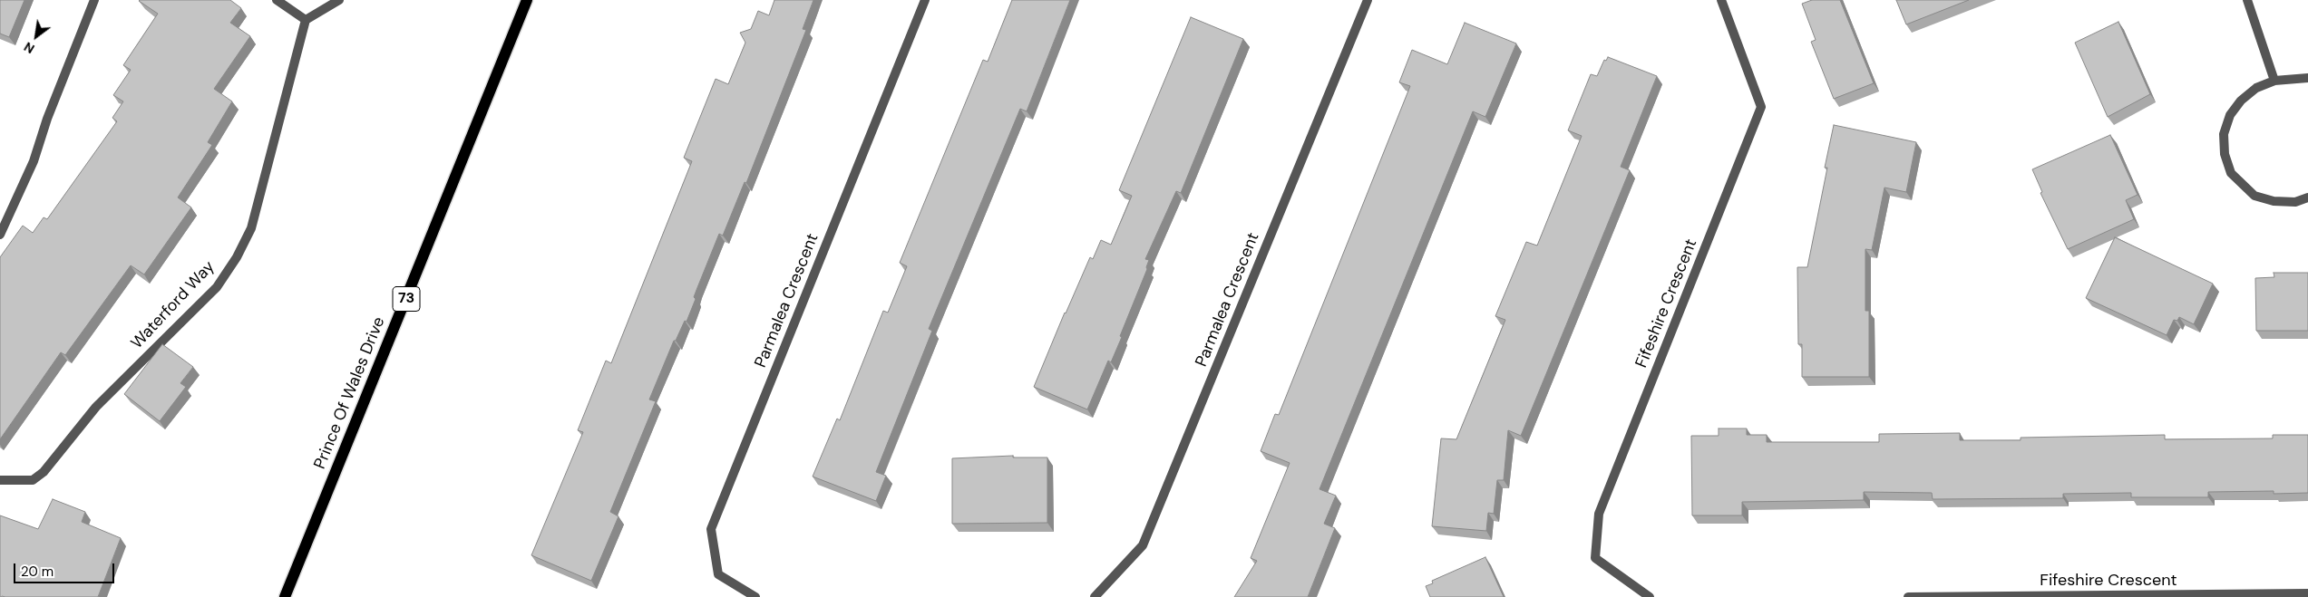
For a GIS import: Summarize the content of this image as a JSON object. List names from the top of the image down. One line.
{"streets":{"main road":["73","Prince Of Wales Drive"],"street":["Parmalea Crescent","Fifeshire Crescent","Waterford Way"]},"scale_bar":"20 m","north":"bottom left"}
